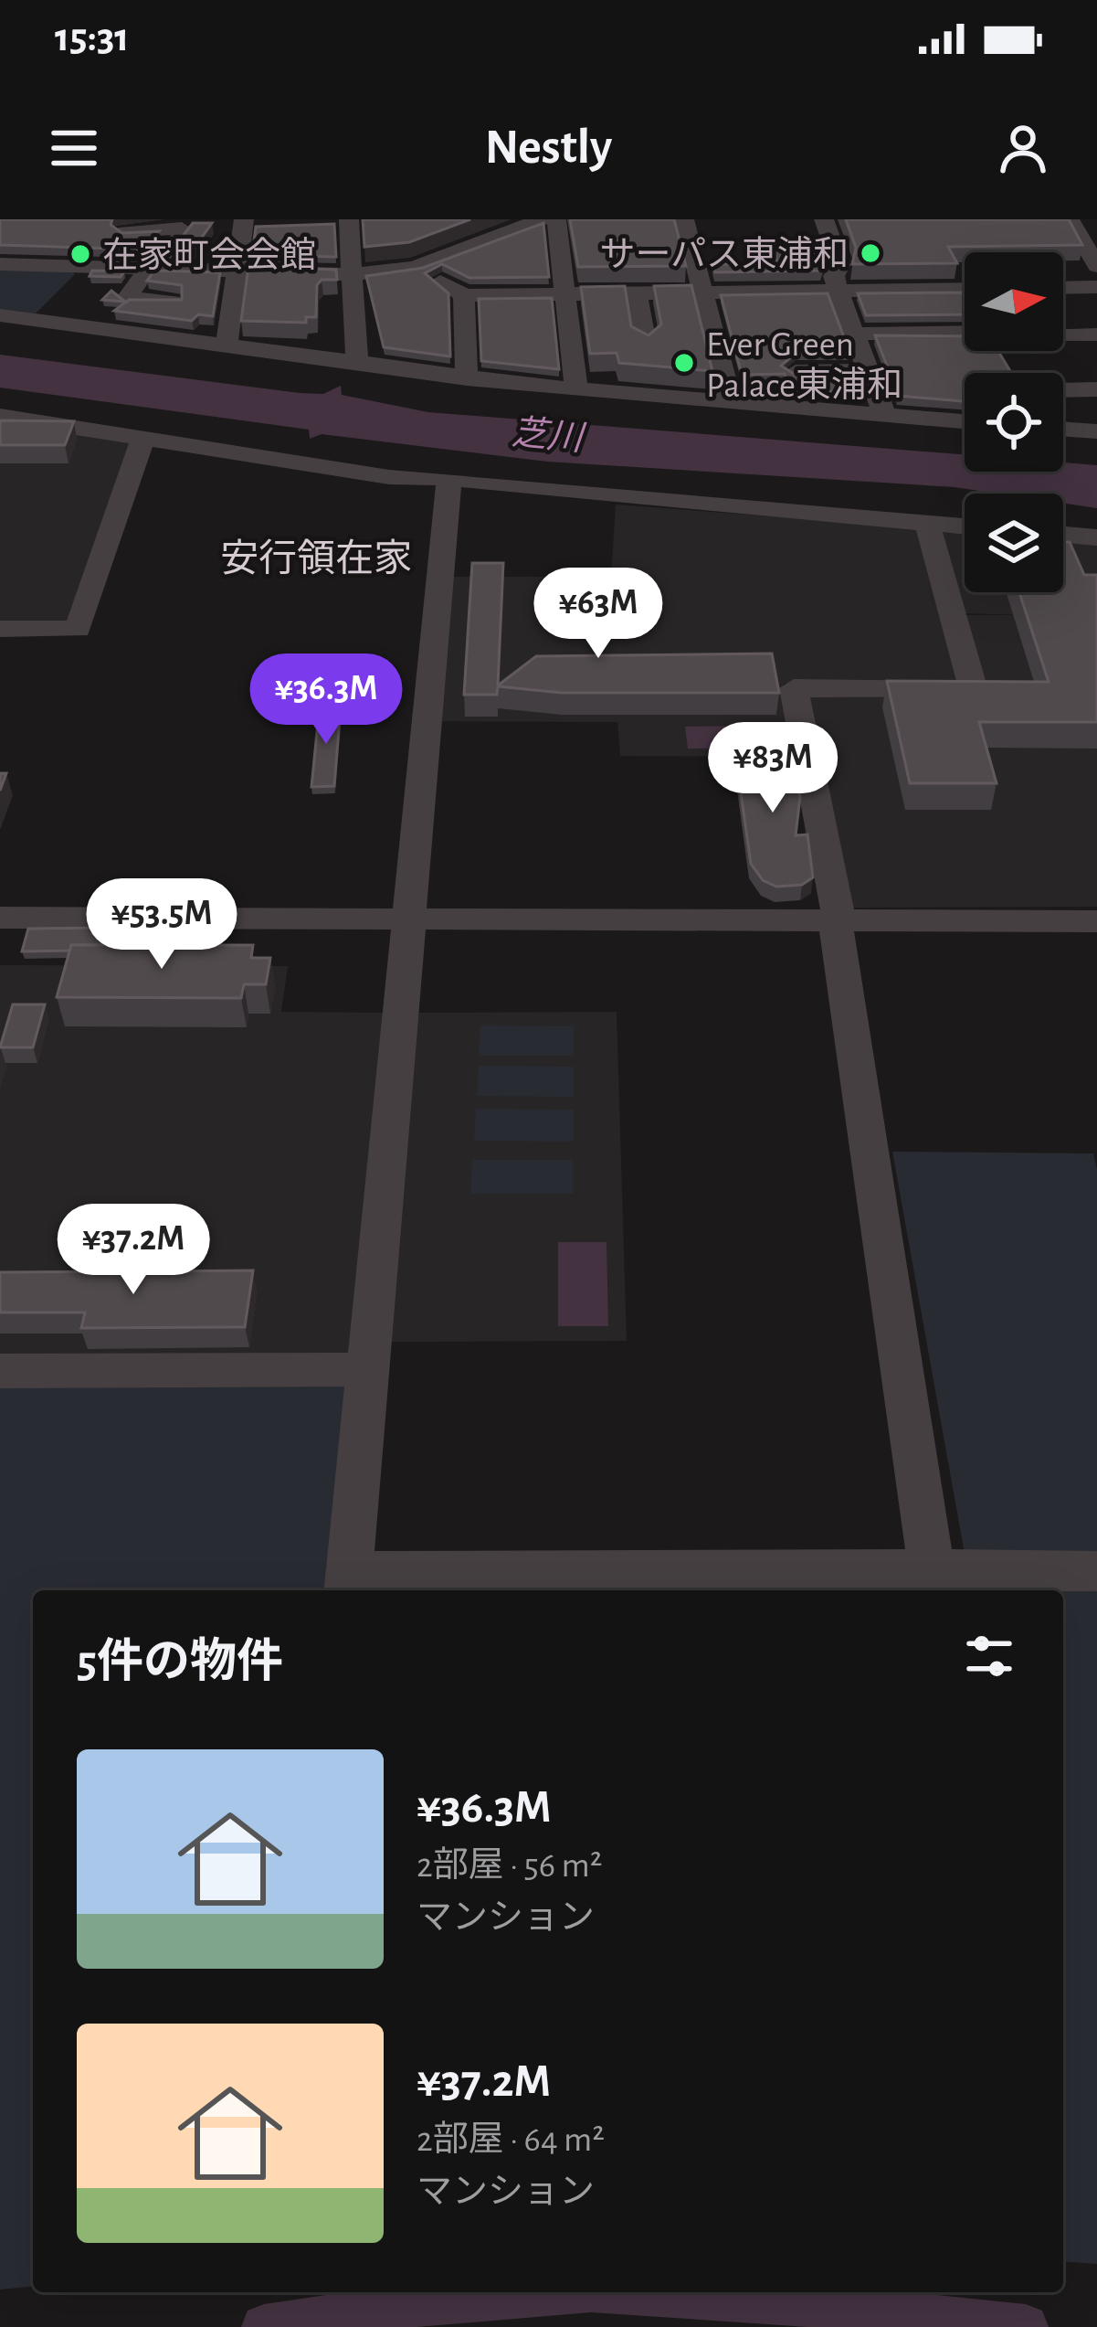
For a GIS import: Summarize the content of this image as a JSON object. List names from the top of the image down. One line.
{"districts":["安行領在家"],"water":["芝川"],"places":["サーパス東浦和","在家町会会館","Ever Green Palace東浦和"],"north":"right","page":{"status":"15:31","header":"Nestly","price":["¥63M","¥36.3M","¥83M","¥53.5M","¥37.2M"],"heading":"5件の物件","list":[{"name":"¥36.3M","note":"2部屋 · 56 m² · マンション"},{"name":"¥37.2M","note":"2部屋 · 64 m² · マンション"}]}}
